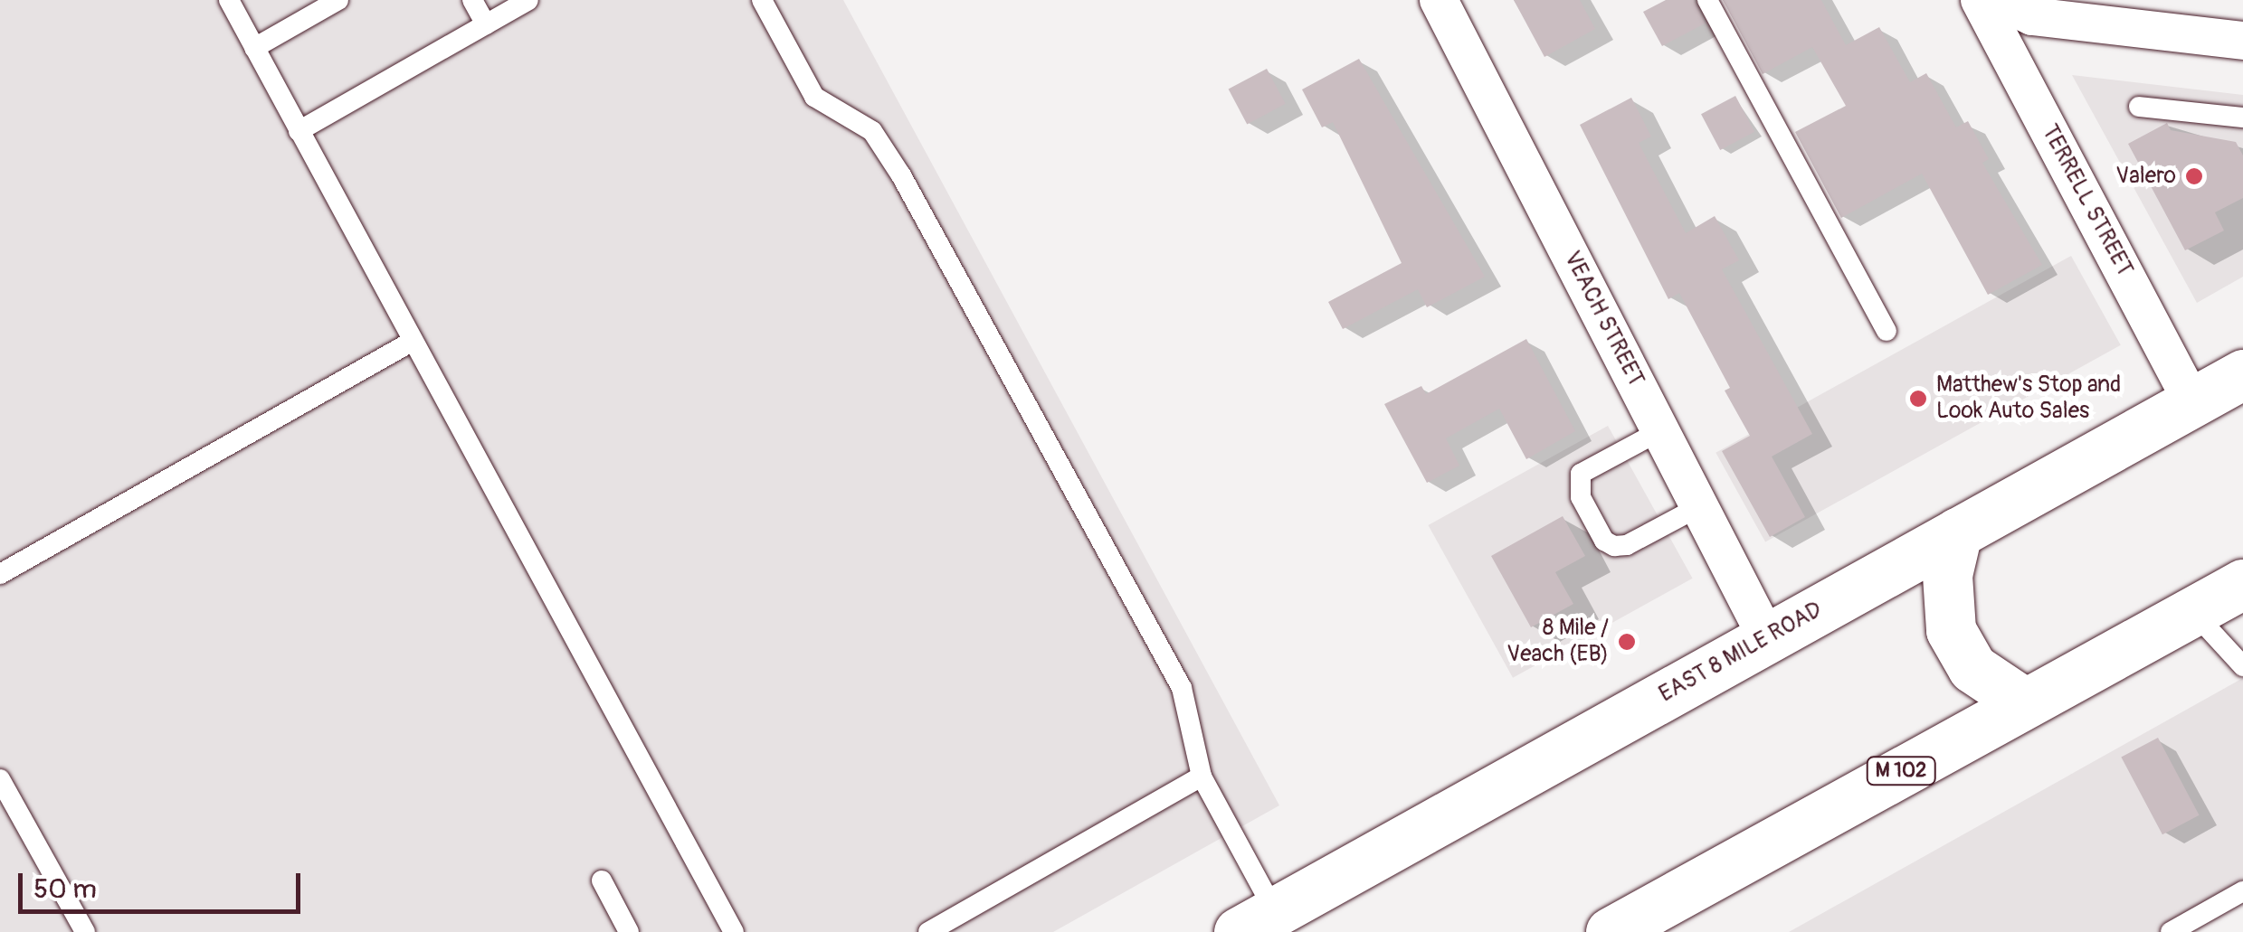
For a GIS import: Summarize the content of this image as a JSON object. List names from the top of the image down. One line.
{"streets":{"highway":["EAST 8 MILE ROAD","M 102"],"street":["TERRELL STREET","VEACH STREET"]},"crossings":[["TERRELL STREET","EAST 8 MILE ROAD"],["VEACH STREET","EAST 8 MILE ROAD"]],"places":["Valero","Matthew's Stop and Look Auto Sales","8 Mile / Veach (EB)"],"scale_bar":"50 m"}
